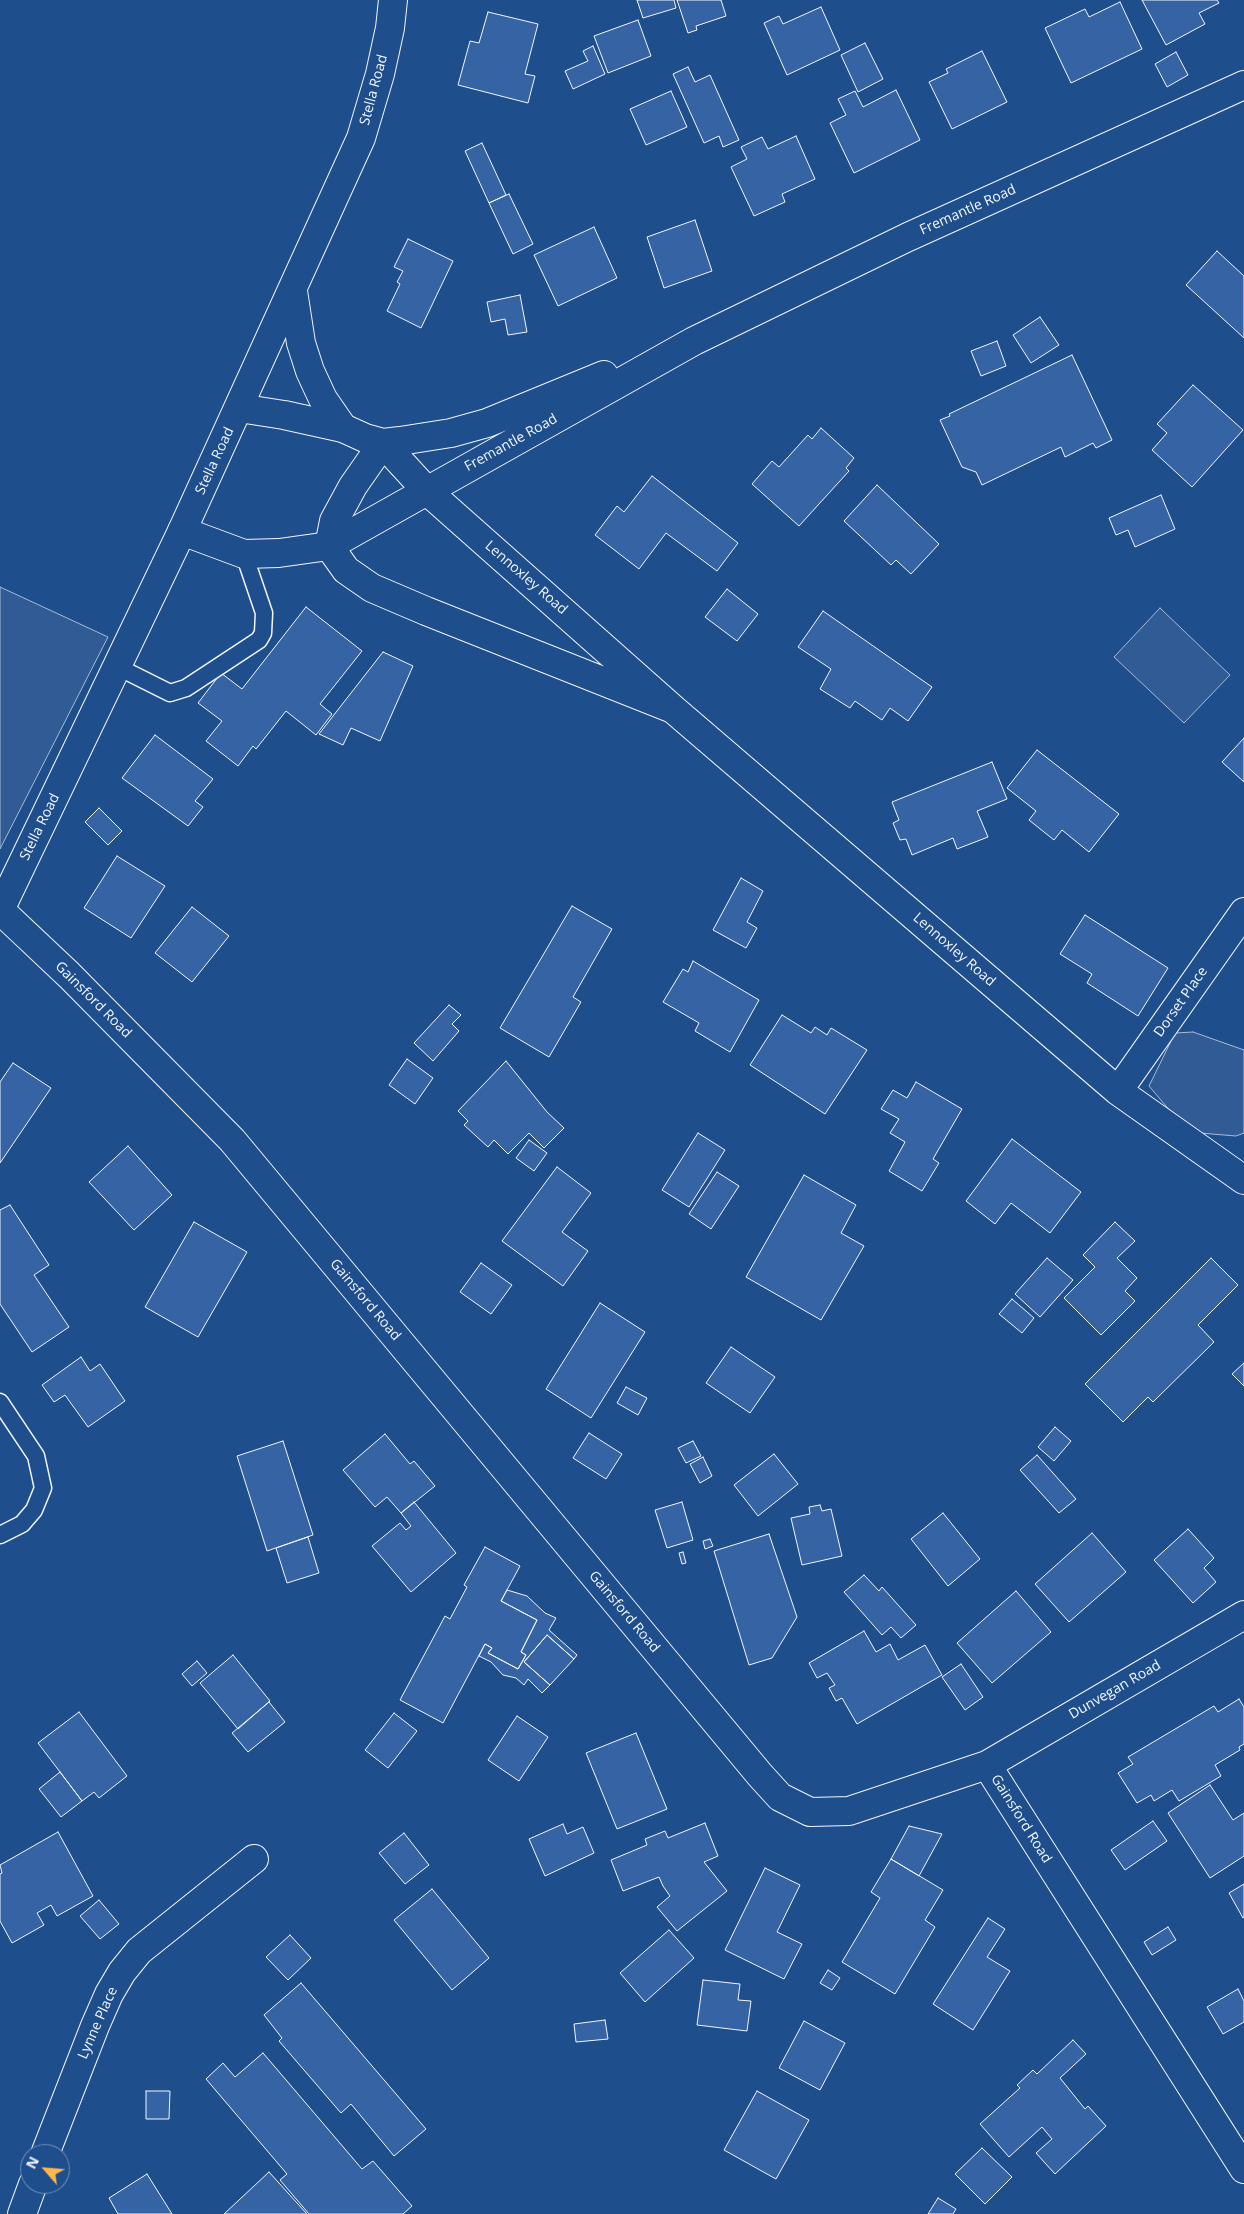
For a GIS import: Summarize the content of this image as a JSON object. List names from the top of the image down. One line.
{"streets":{"street":["Stella Road","Fremantle Road","Lennoxley Road","Gainsford Road","Dorset Place","Dunvegan Road","Lynne Place"]},"crossings":[["Stella Road","Gainsford Road"],["Fremantle Road","Lennoxley Road"],["Lennoxley Road","Dorset Place"],["Gainsford Road","Dunvegan Road"]],"north":"top left"}
